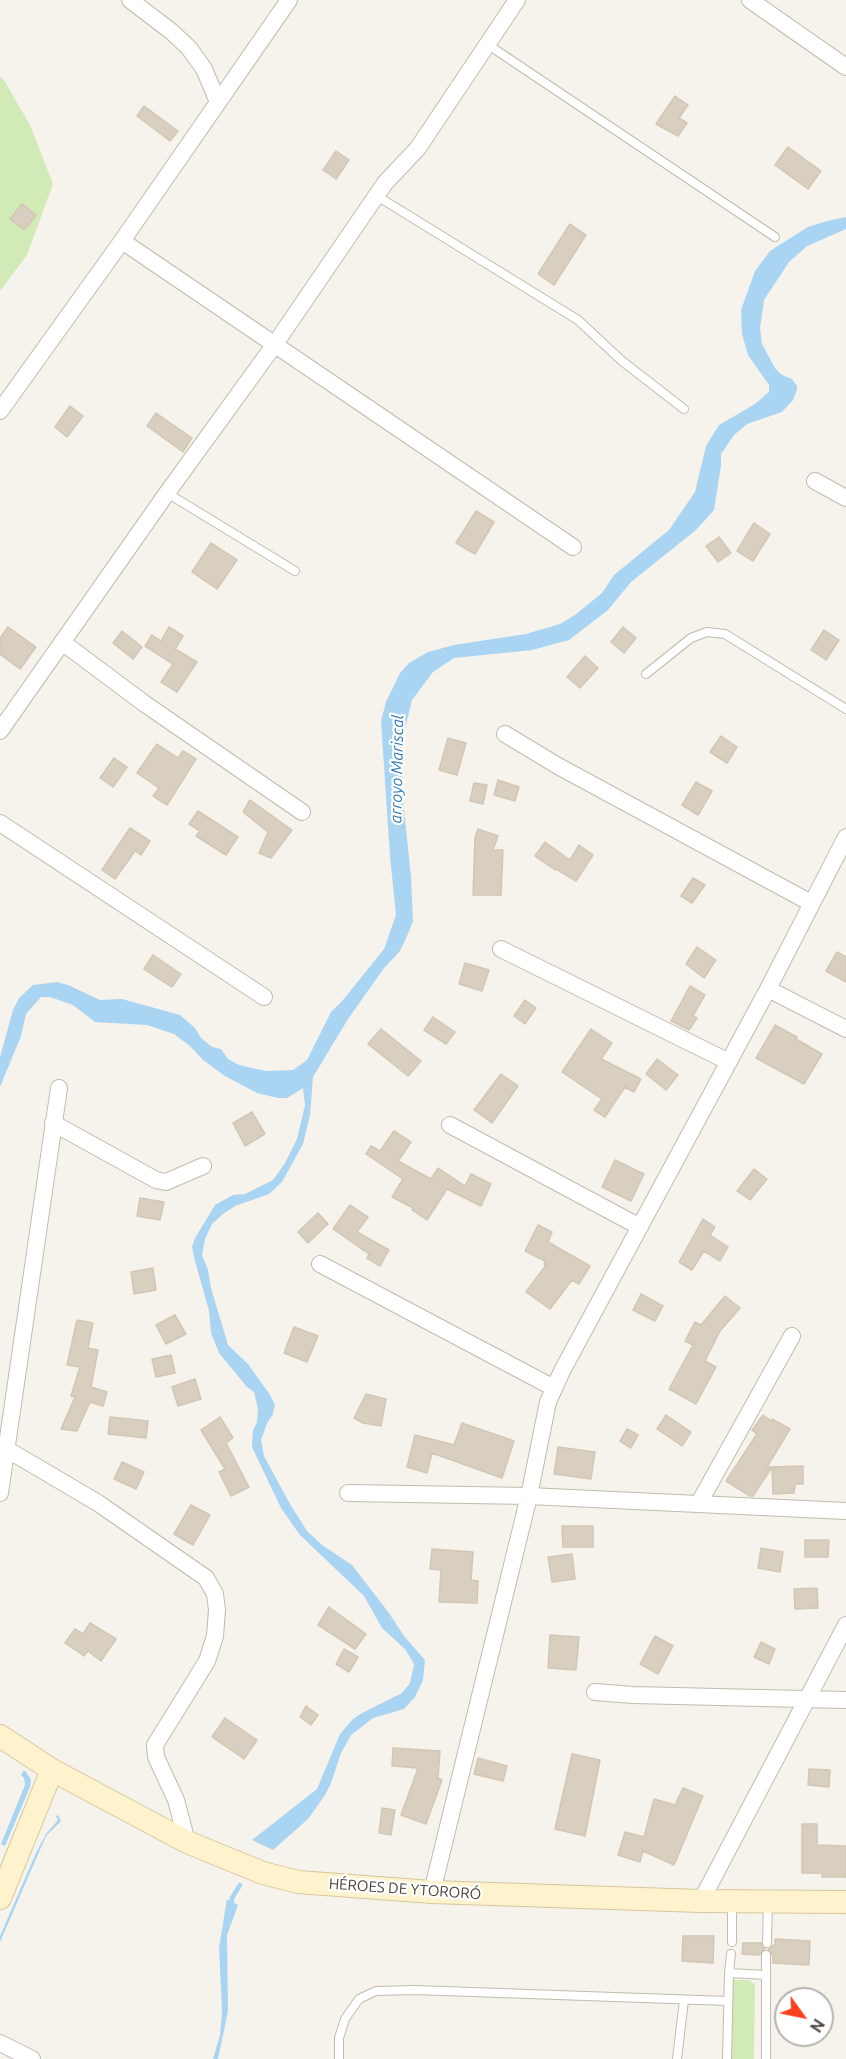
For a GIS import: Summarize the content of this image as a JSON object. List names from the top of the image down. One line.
{"streets":{"main road":["HÉROES DE YTORORÓ"]},"water":["arroyo Mariscal"],"north":"bottom right"}
